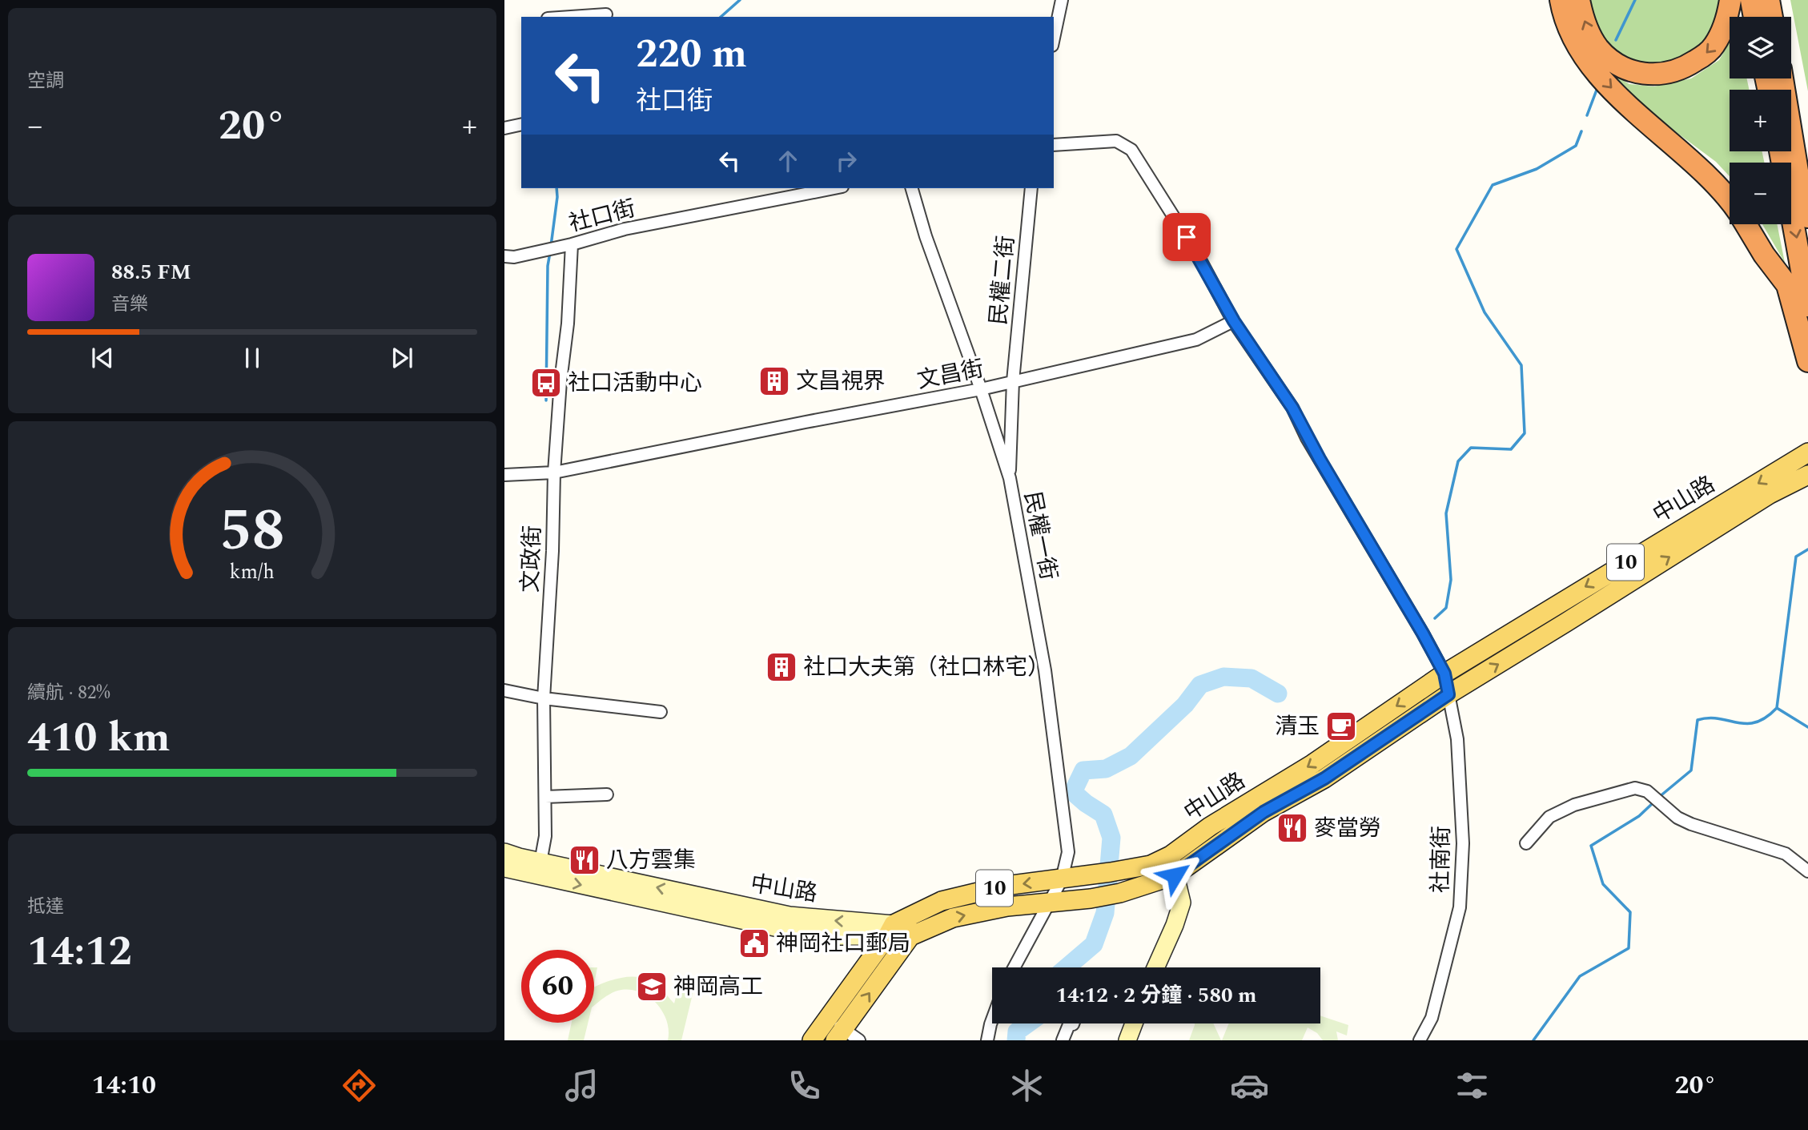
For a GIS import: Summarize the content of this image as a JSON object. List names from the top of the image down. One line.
{"streets":{"main road":["中山路","10"],"street":["社口街","民權二街","文昌街","民權一街","文政街","社南街"]},"crossings":[["社口街","文政街"],["民權二街","文昌街"],["民權二街","民權一街"],["文昌街","民權一街"],["文昌街","文政街"],["中山路","民權一街"],["中山路","文政街"],["中山路","10"],["中山路","社南街"]],"places":{"building":["文昌視界","社口大夫第（社口林宅）"],"bus stop":["社口活動中心"],"cafe":["清玉"],"restaurant":["麥當勞","八方雲集"],"public building":["神岡社口郵局"],"school or university":["神岡高工"]},"page":{"tile":["空調",["續航 · 82%","410 km"],["抵達","14:12"]],"map_buttons":["+","−"],"turn":["220 m","社口街"],"heat":["−","20°","+"],"song":["88.5 FM","音樂"],"limit":"60","trip":"14:12 · 2 分鐘 · 580 m","tabs":["14:10","20°"],"gauge":["58","km/h"]}}
